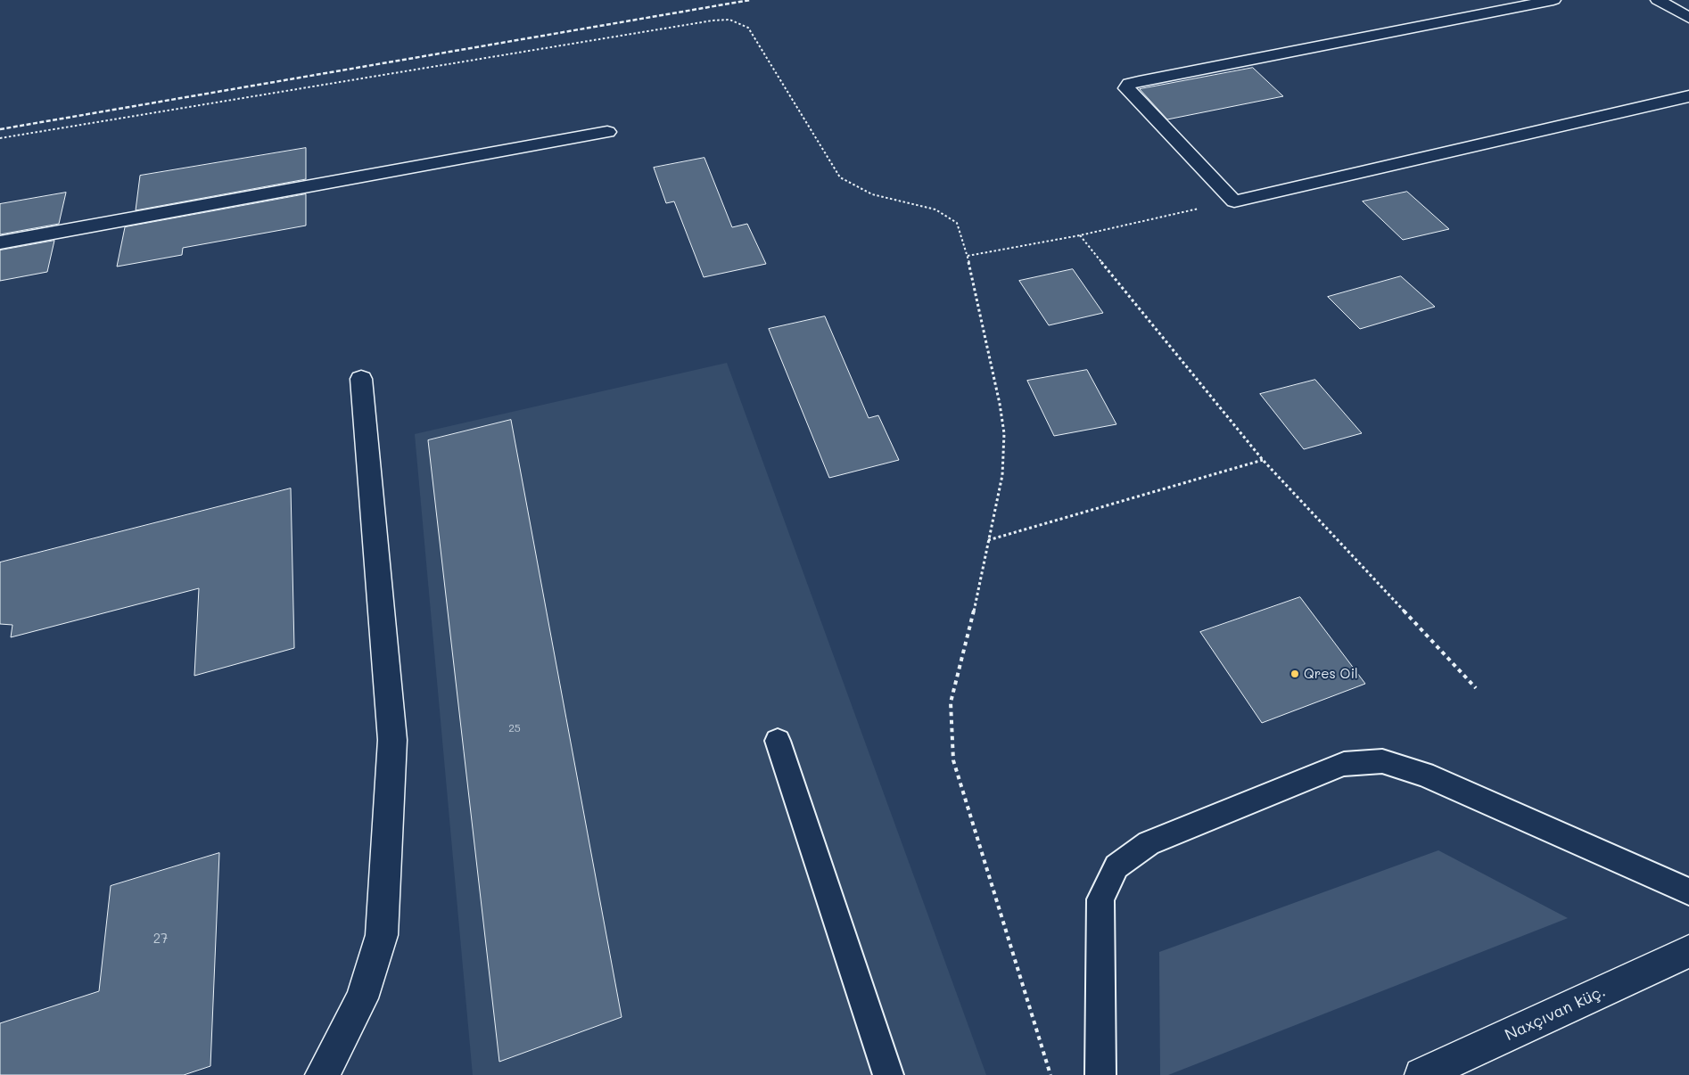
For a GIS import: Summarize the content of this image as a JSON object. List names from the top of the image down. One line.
{"streets":{"street":["Naxçıvan küç."]},"places":["Qres Oil"],"house_numbers":["25","27"]}
